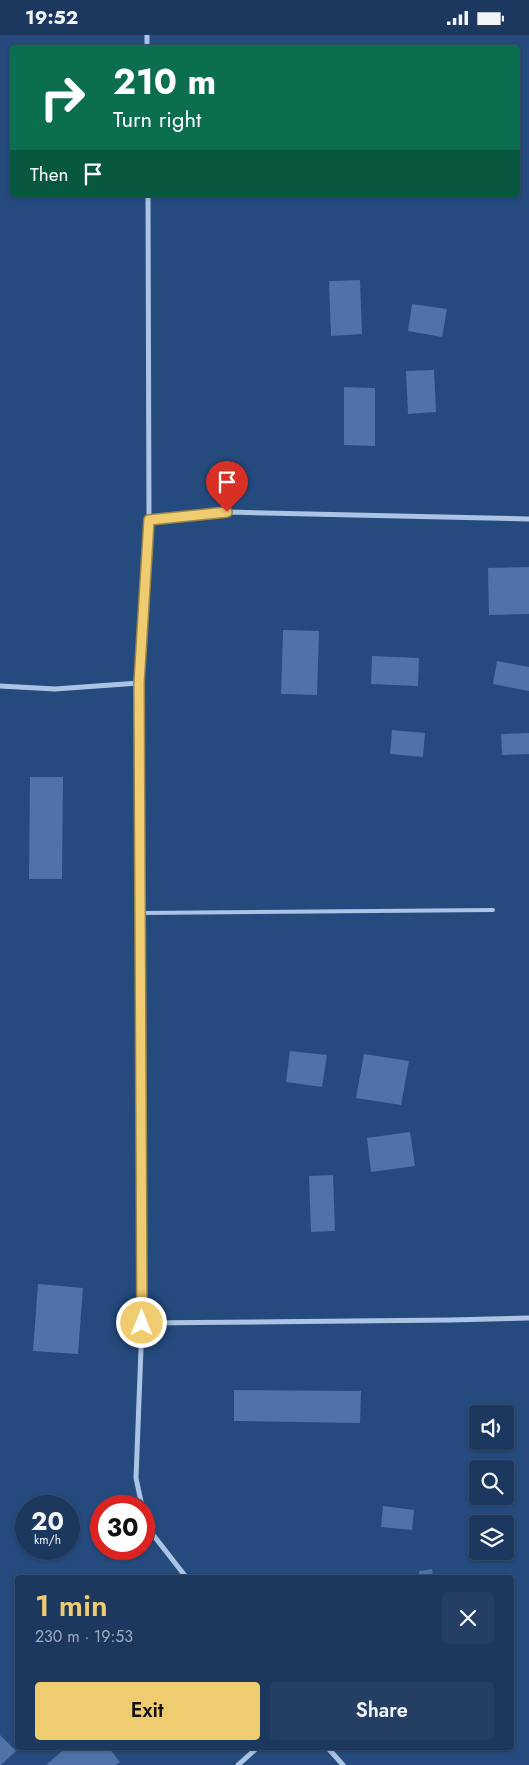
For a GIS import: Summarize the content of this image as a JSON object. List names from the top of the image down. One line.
{"page":{"status":"19:52","turn":["210 m","Turn right"],"then":"Then","speed":"20 km/h","limit":"30","heading":["1 min","230 m · 19:53"],"buttons":["Exit","Share"]}}
